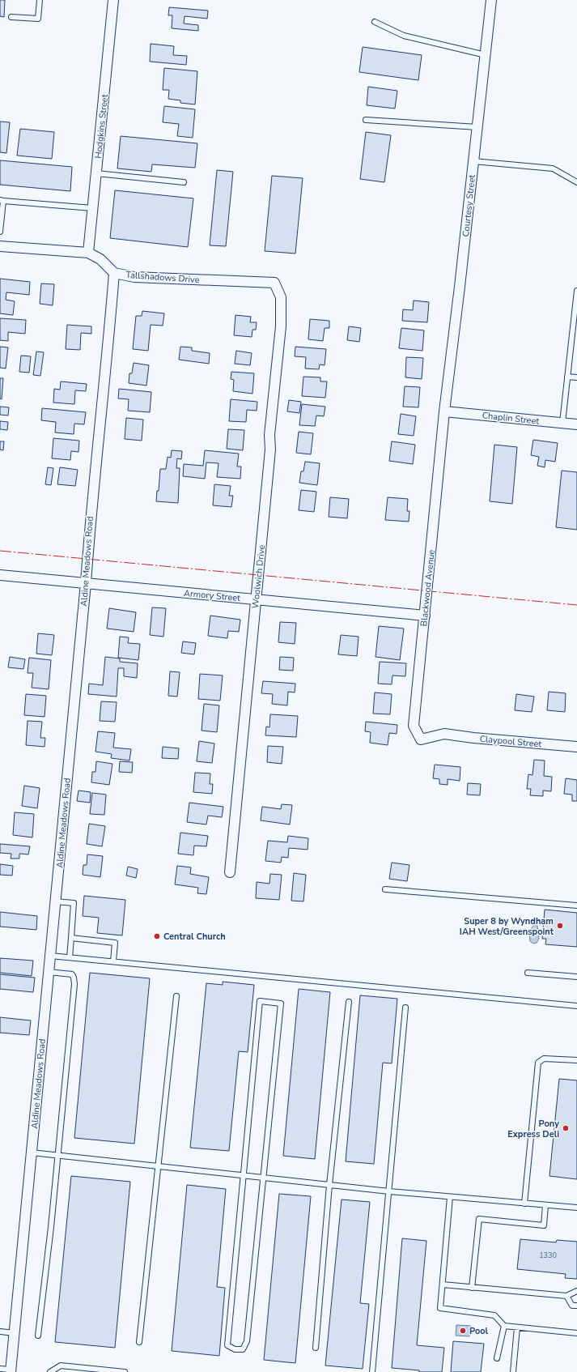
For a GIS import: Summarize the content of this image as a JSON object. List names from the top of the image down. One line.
{"streets":{"street":["Hodgkins Street","Courtesy Street","Tallshadows Drive","Chaplin Street","Aldine Meadows Road","Woolwich Drive","Blackwood Avenue","Armory Street","Claypool Street"]},"crossings":[["Hodgkins Street","Tallshadows Drive"],["Courtesy Street","Chaplin Street"],["Courtesy Street","Blackwood Avenue"],["Tallshadows Drive","Aldine Meadows Road"],["Tallshadows Drive","Woolwich Drive"],["Chaplin Street","Blackwood Avenue"],["Aldine Meadows Road","Armory Street"],["Woolwich Drive","Armory Street"],["Blackwood Avenue","Armory Street"],["Blackwood Avenue","Claypool Street"]],"places":["Super 8 by Wyndham IAH West/Greenspoint","Central Church","Pony Express Deli","Pool"],"house_numbers":["1330"]}
